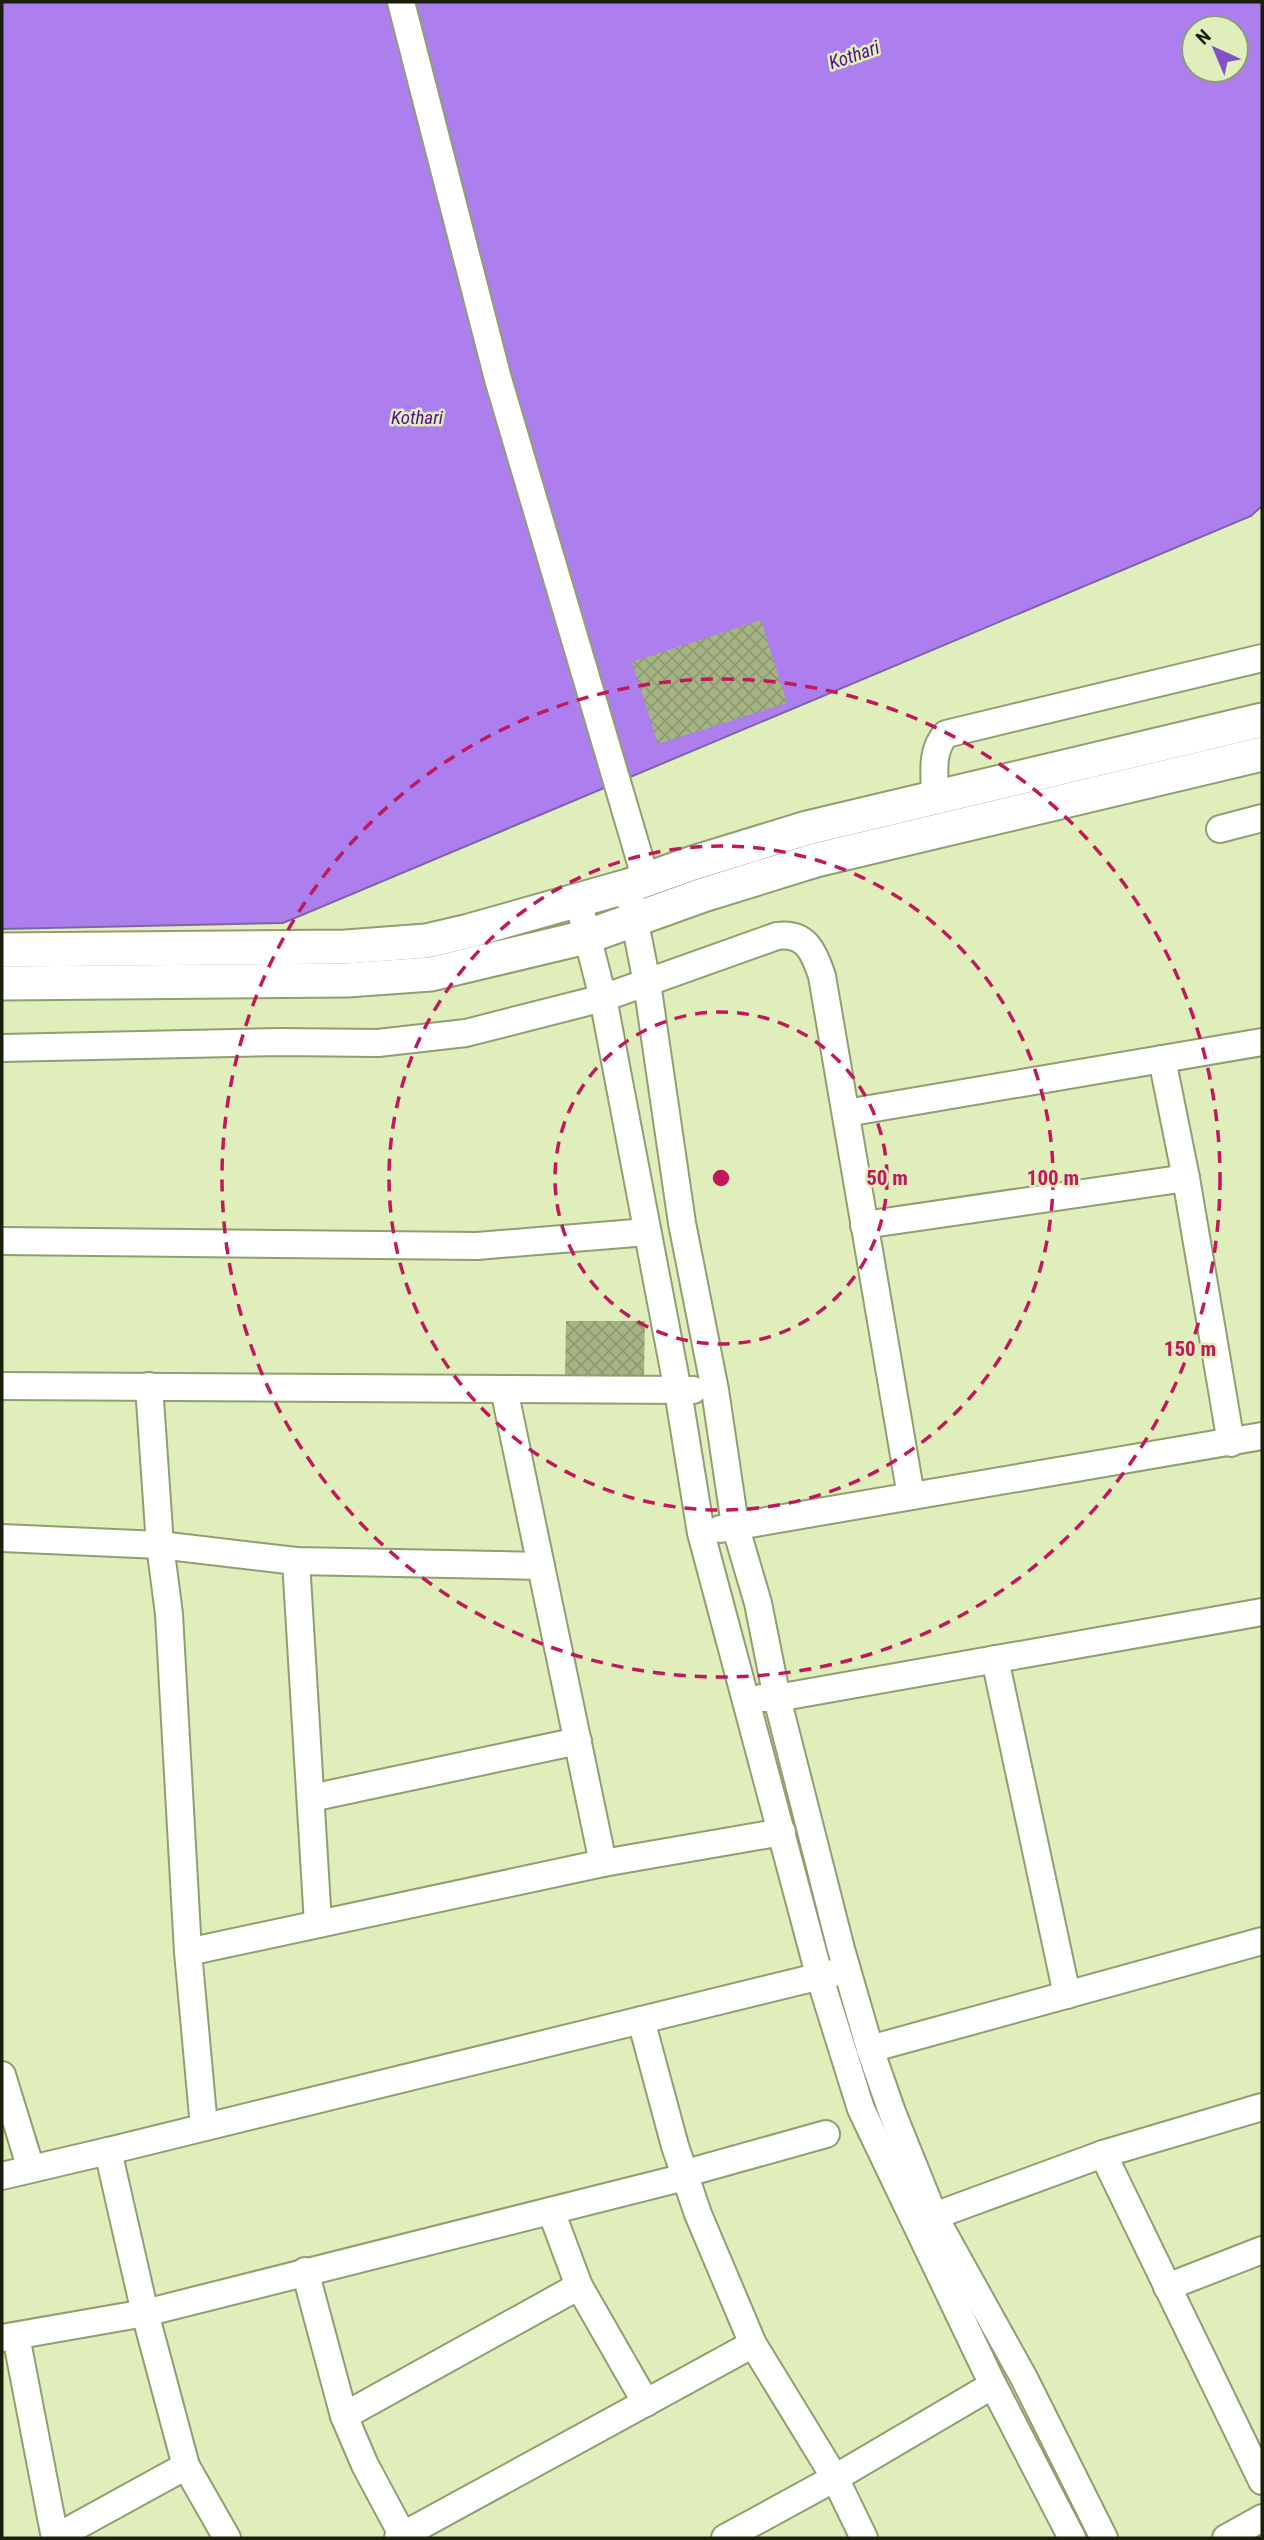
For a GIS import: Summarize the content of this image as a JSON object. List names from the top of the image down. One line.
{"water":["Kothari"],"north":"top left","rings":["50 m","100 m","150 m"]}
